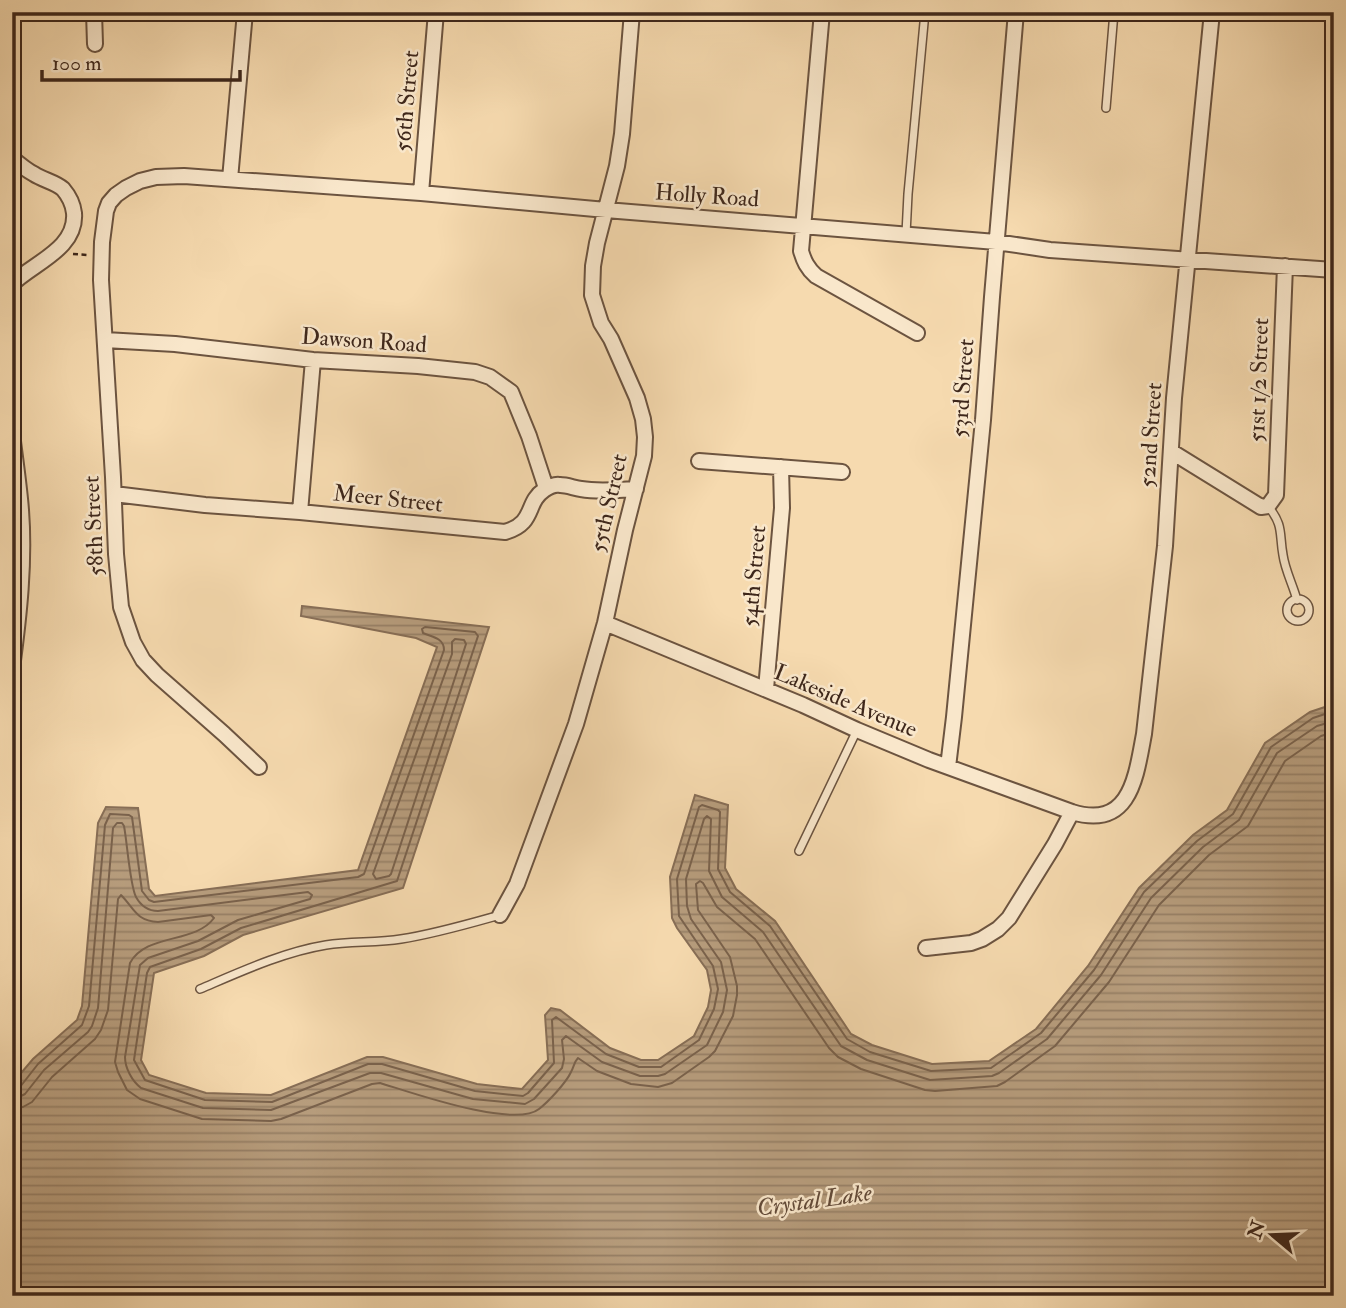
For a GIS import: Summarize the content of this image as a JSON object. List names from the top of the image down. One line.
{"streets":{"street":["56th Street","Holly Road","Dawson Road","51st 1/2 Street","53rd Street","52nd Street","Meer Street","55th Street","58th Street","54th Street","Lakeside Avenue"]},"crossings":[["56th Street","Holly Road"],["Holly Road","51st 1/2 Street"],["Holly Road","53rd Street"],["Holly Road","52nd Street"],["Holly Road","55th Street"],["Holly Road","58th Street"],["Dawson Road","Meer Street"],["Dawson Road","58th Street"],["53rd Street","Lakeside Avenue"],["52nd Street","Lakeside Avenue"],["Meer Street","58th Street"],["55th Street","Lakeside Avenue"],["54th Street","Lakeside Avenue"]],"water":["Crystal Lake"],"scale_bar":"100 m","north":"left"}
